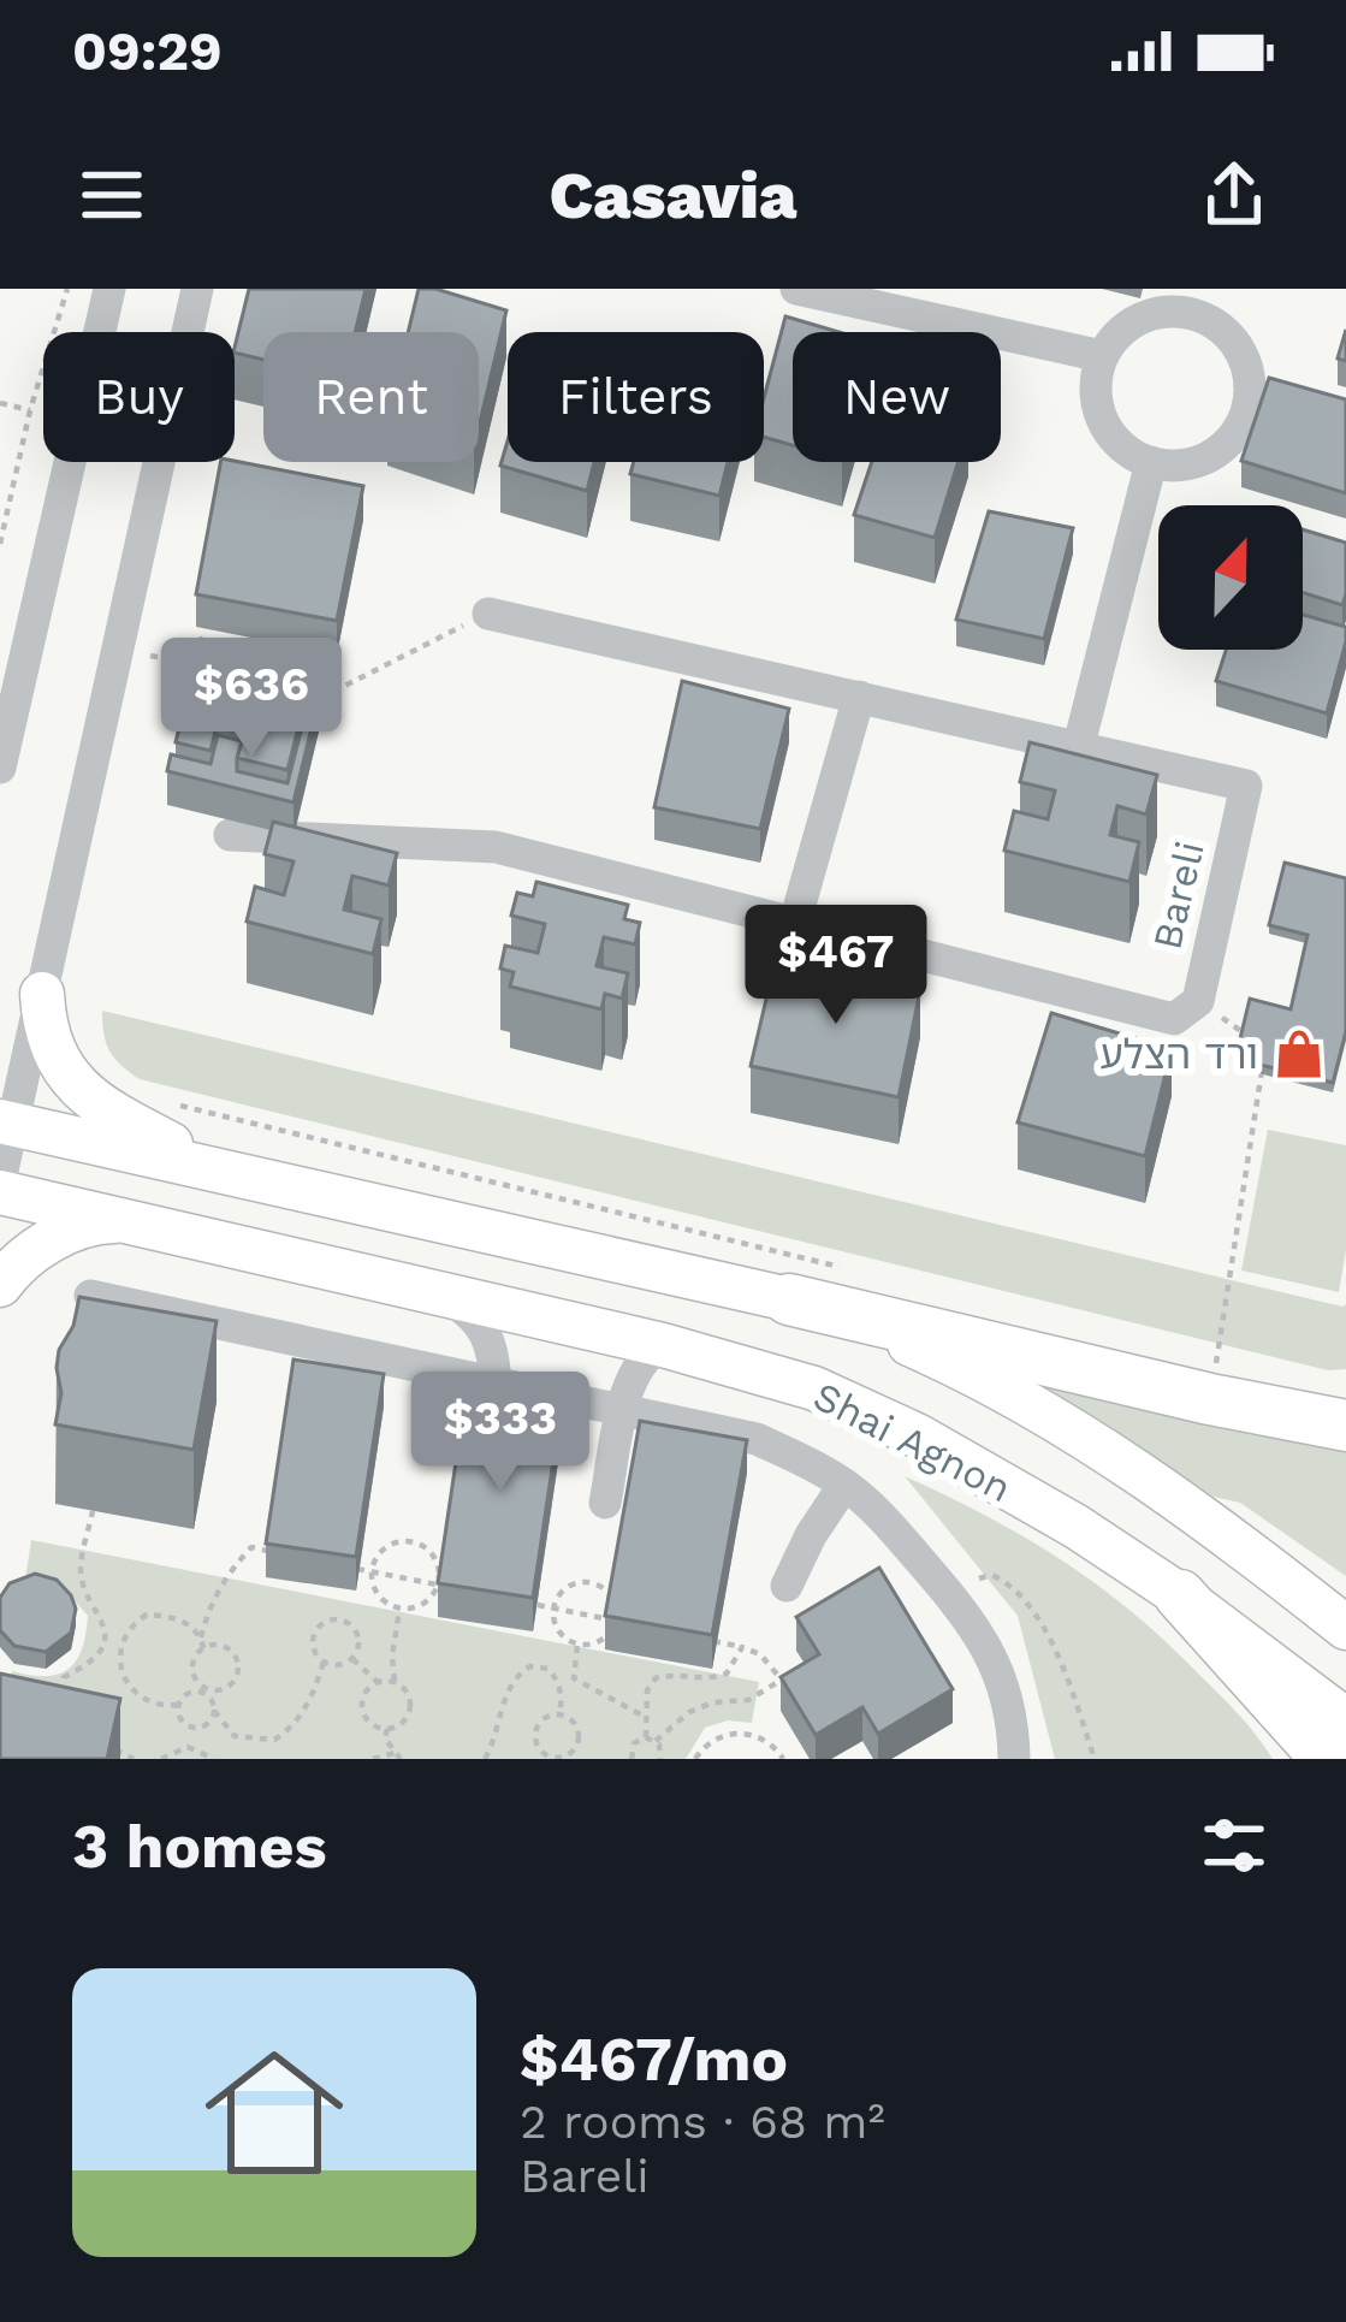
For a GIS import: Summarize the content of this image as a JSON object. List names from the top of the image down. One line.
{"streets":{"main road":["Shai Agnon"],"street":["Bareli"]},"places":{"shop":["ורד הצלע"]},"north":"top","page":{"status":"09:29","header":"Casavia","chip":["Buy","Rent","Filters","New"],"price":["$636","$467","$333"],"heading":"3 homes","list":[{"name":"$467/mo","note":"2 rooms · 68 m² · Bareli"}]}}
